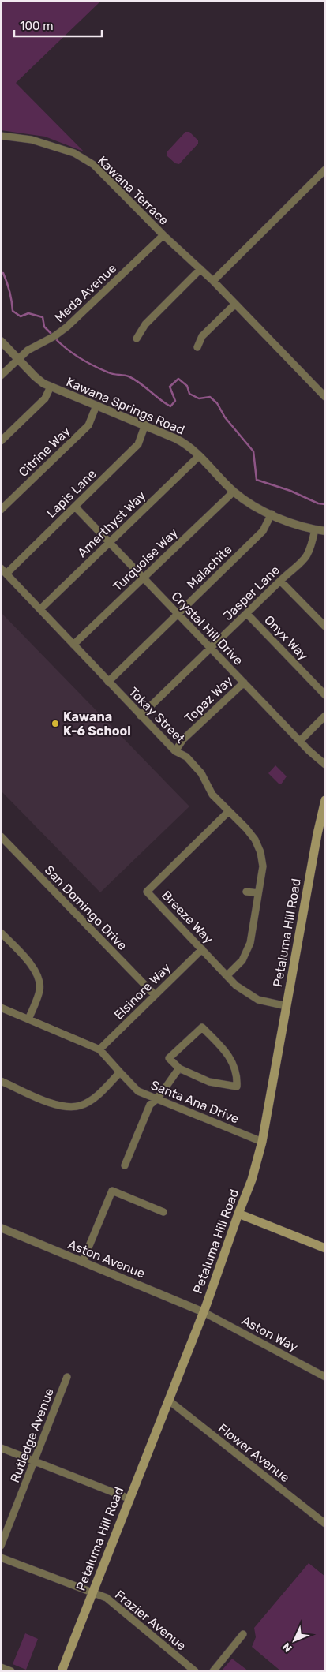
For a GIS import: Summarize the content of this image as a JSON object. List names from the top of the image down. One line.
{"streets":{"main road":["Petaluma Hill Road"],"street":["Kawana Terrace","Meda Avenue","Kawana Springs Road","Citrine Way","Lapis Lane","Amerthyst Way","Turquoise Way","Malachite","Jasper Lane","Crystal Hill Drive","Onyx Way","Topaz Way","Tokay Street","San Domingo Drive","Breeze Way","Elsinore Way","Santa Ana Drive","Aston Avenue","Aston Way","Rutledge Avenue","Flower Avenue","Frazier Avenue"]},"crossings":[["Kawana Terrace","Meda Avenue"],["Meda Avenue","Kawana Springs Road"],["Kawana Springs Road","Citrine Way"],["Kawana Springs Road","Lapis Lane"],["Kawana Springs Road","Amerthyst Way"],["Kawana Springs Road","Turquoise Way"],["Kawana Springs Road","Malachite"],["Kawana Springs Road","Jasper Lane"],["Lapis Lane","Crystal Hill Drive"],["Lapis Lane","Tokay Street"],["Amerthyst Way","Crystal Hill Drive"],["Amerthyst Way","Tokay Street"],["Turquoise Way","Crystal Hill Drive"],["Turquoise Way","Tokay Street"],["Malachite","Crystal Hill Drive"],["Malachite","Tokay Street"],["Jasper Lane","Crystal Hill Drive"],["Jasper Lane","Onyx Way"],["Jasper Lane","Tokay Street"],["Crystal Hill Drive","Topaz Way"],["Topaz Way","Tokay Street"],["Tokay Street","Breeze Way"],["San Domingo Drive","Elsinore Way"],["Breeze Way","Petaluma Hill Road"],["Breeze Way","Elsinore Way"],["Petaluma Hill Road","Santa Ana Drive"],["Petaluma Hill Road","Aston Avenue"],["Petaluma Hill Road","Aston Way"],["Petaluma Hill Road","Flower Avenue"],["Petaluma Hill Road","Frazier Avenue"],["Elsinore Way","Santa Ana Drive"],["Aston Avenue","Aston Way"]],"places":["Kawana K-6 School"],"scale_bar":"100 m","north":"bottom left"}
